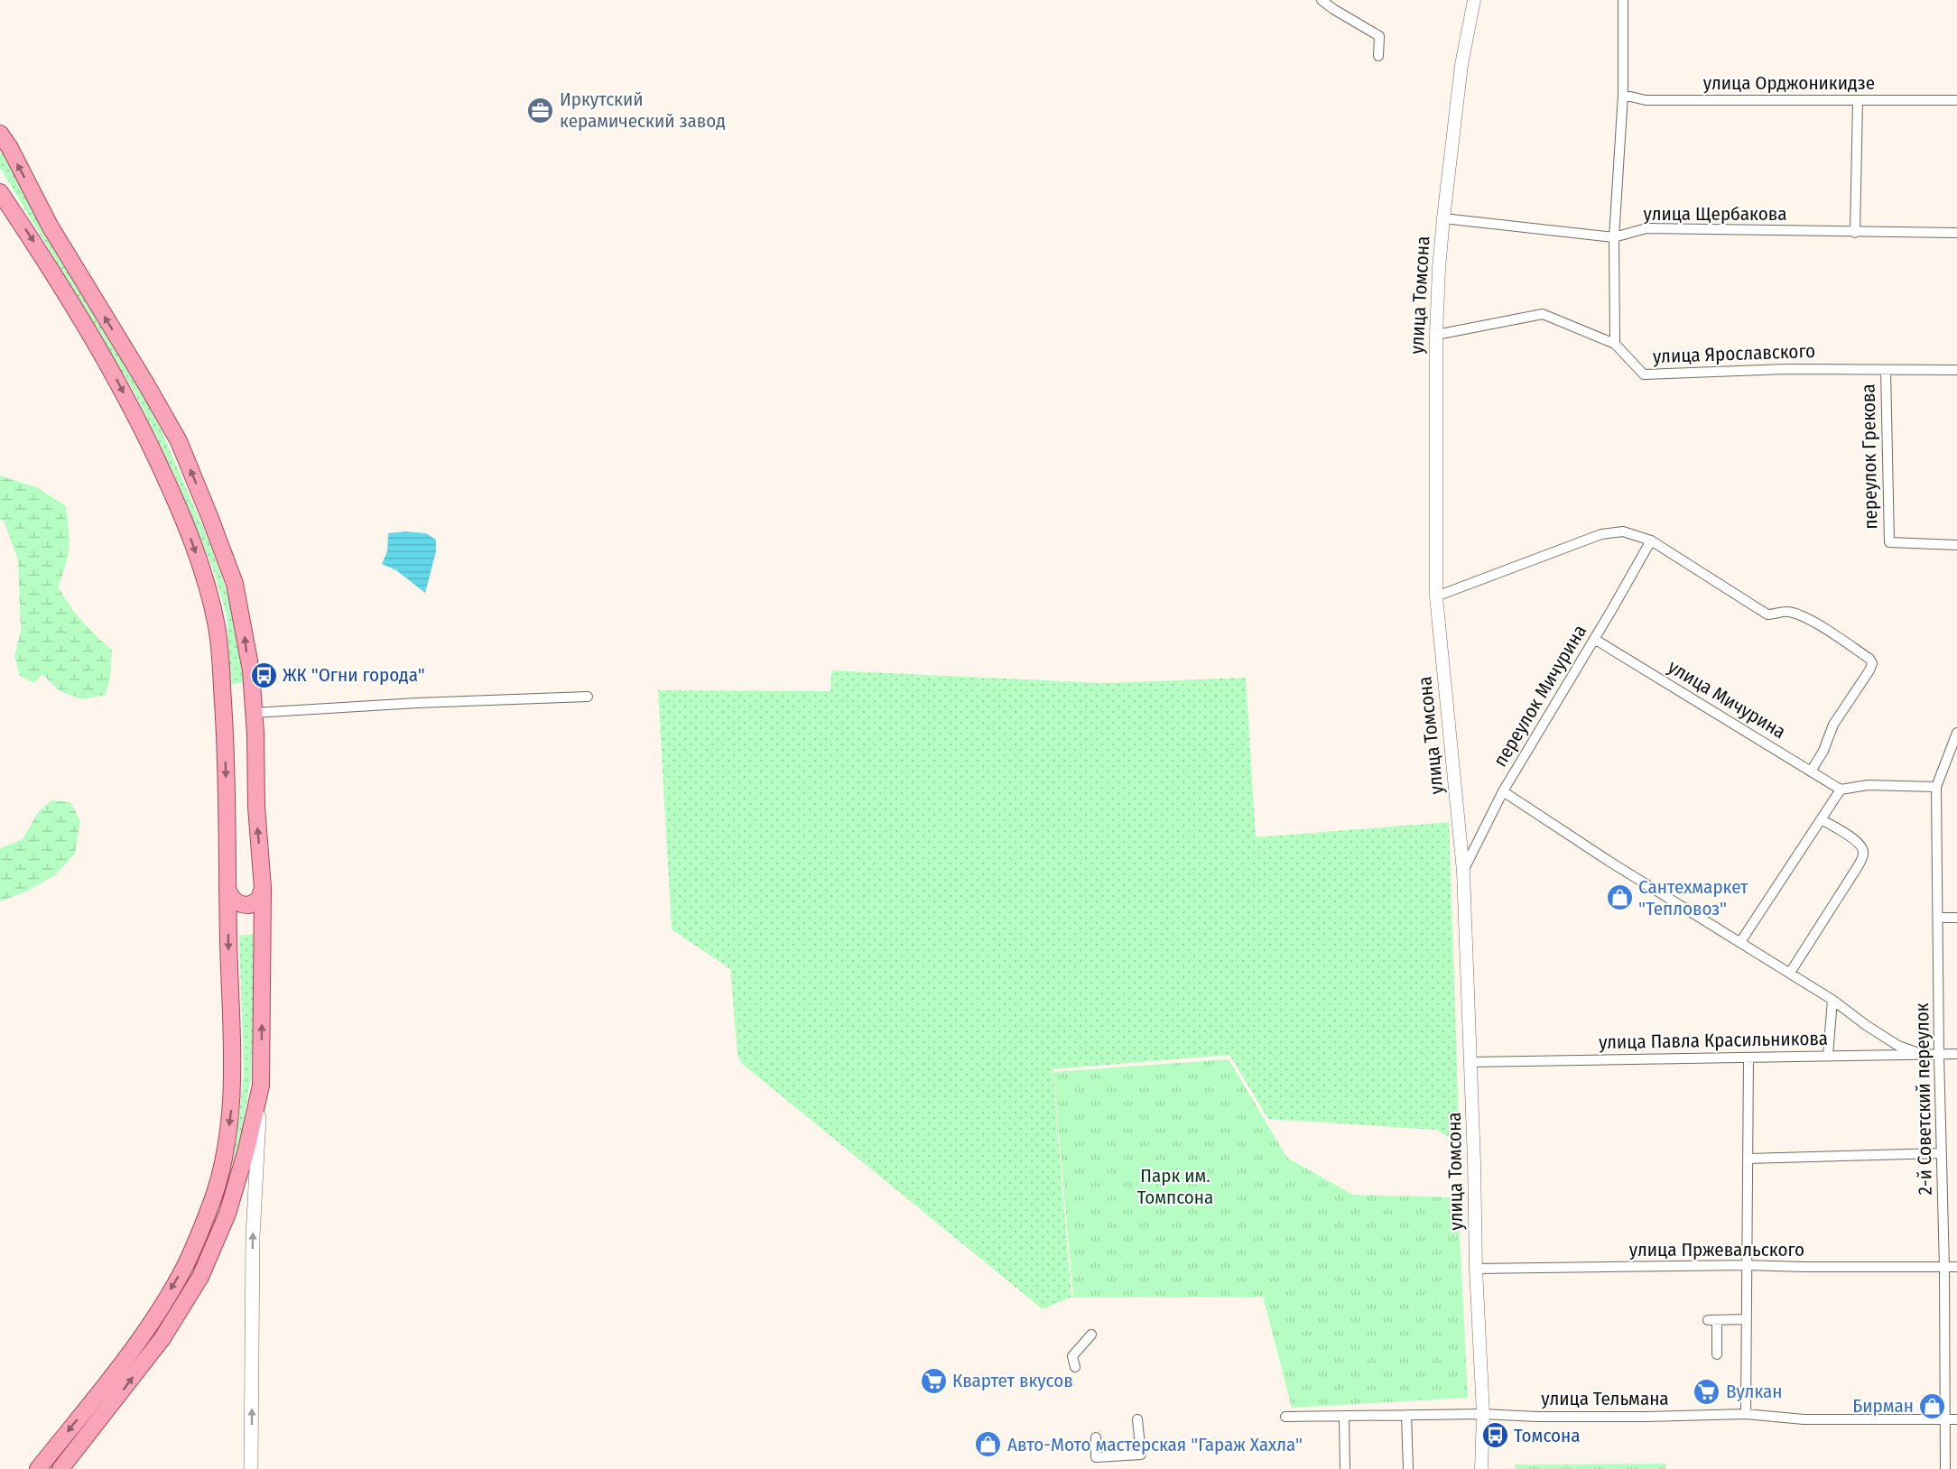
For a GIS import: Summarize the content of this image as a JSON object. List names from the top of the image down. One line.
{"streets":{"street":["улица Орджоникидзе","улица Щербакова","улица Томсона","улица Ярославского","переулок Грекова","переулок Мичурина","улица Мичурина","улица Павла Красильникова","2-й Советский переулок","улица Пржевальского","улица Тельмана"]},"crossings":[["улица Щербакова","улица Томсона"],["улица Томсона","улица Ярославского"],["улица Томсона","переулок Мичурина"],["улица Томсона","улица Павла Красильникова"],["улица Томсона","улица Пржевальского"],["улица Томсона","улица Тельмана"],["улица Ярославского","переулок Грекова"],["переулок Мичурина","улица Мичурина"],["улица Павла Красильникова","2-й Советский переулок"],["2-й Советский переулок","улица Пржевальского"],["2-й Советский переулок","улица Тельмана"]],"parks":["Парк им. Томпсона"],"places":{"office":["Иркутский керамический завод"],"bus stop":["ЖК \"Огни города\"","Томсона"],"shop":["Сантехмаркет \"Тепловоз\"","Бирман","Авто-Мото мастерская \"Гараж Хахла\""],"supermarket":["Квартет вкусов","Вулкан"]}}
